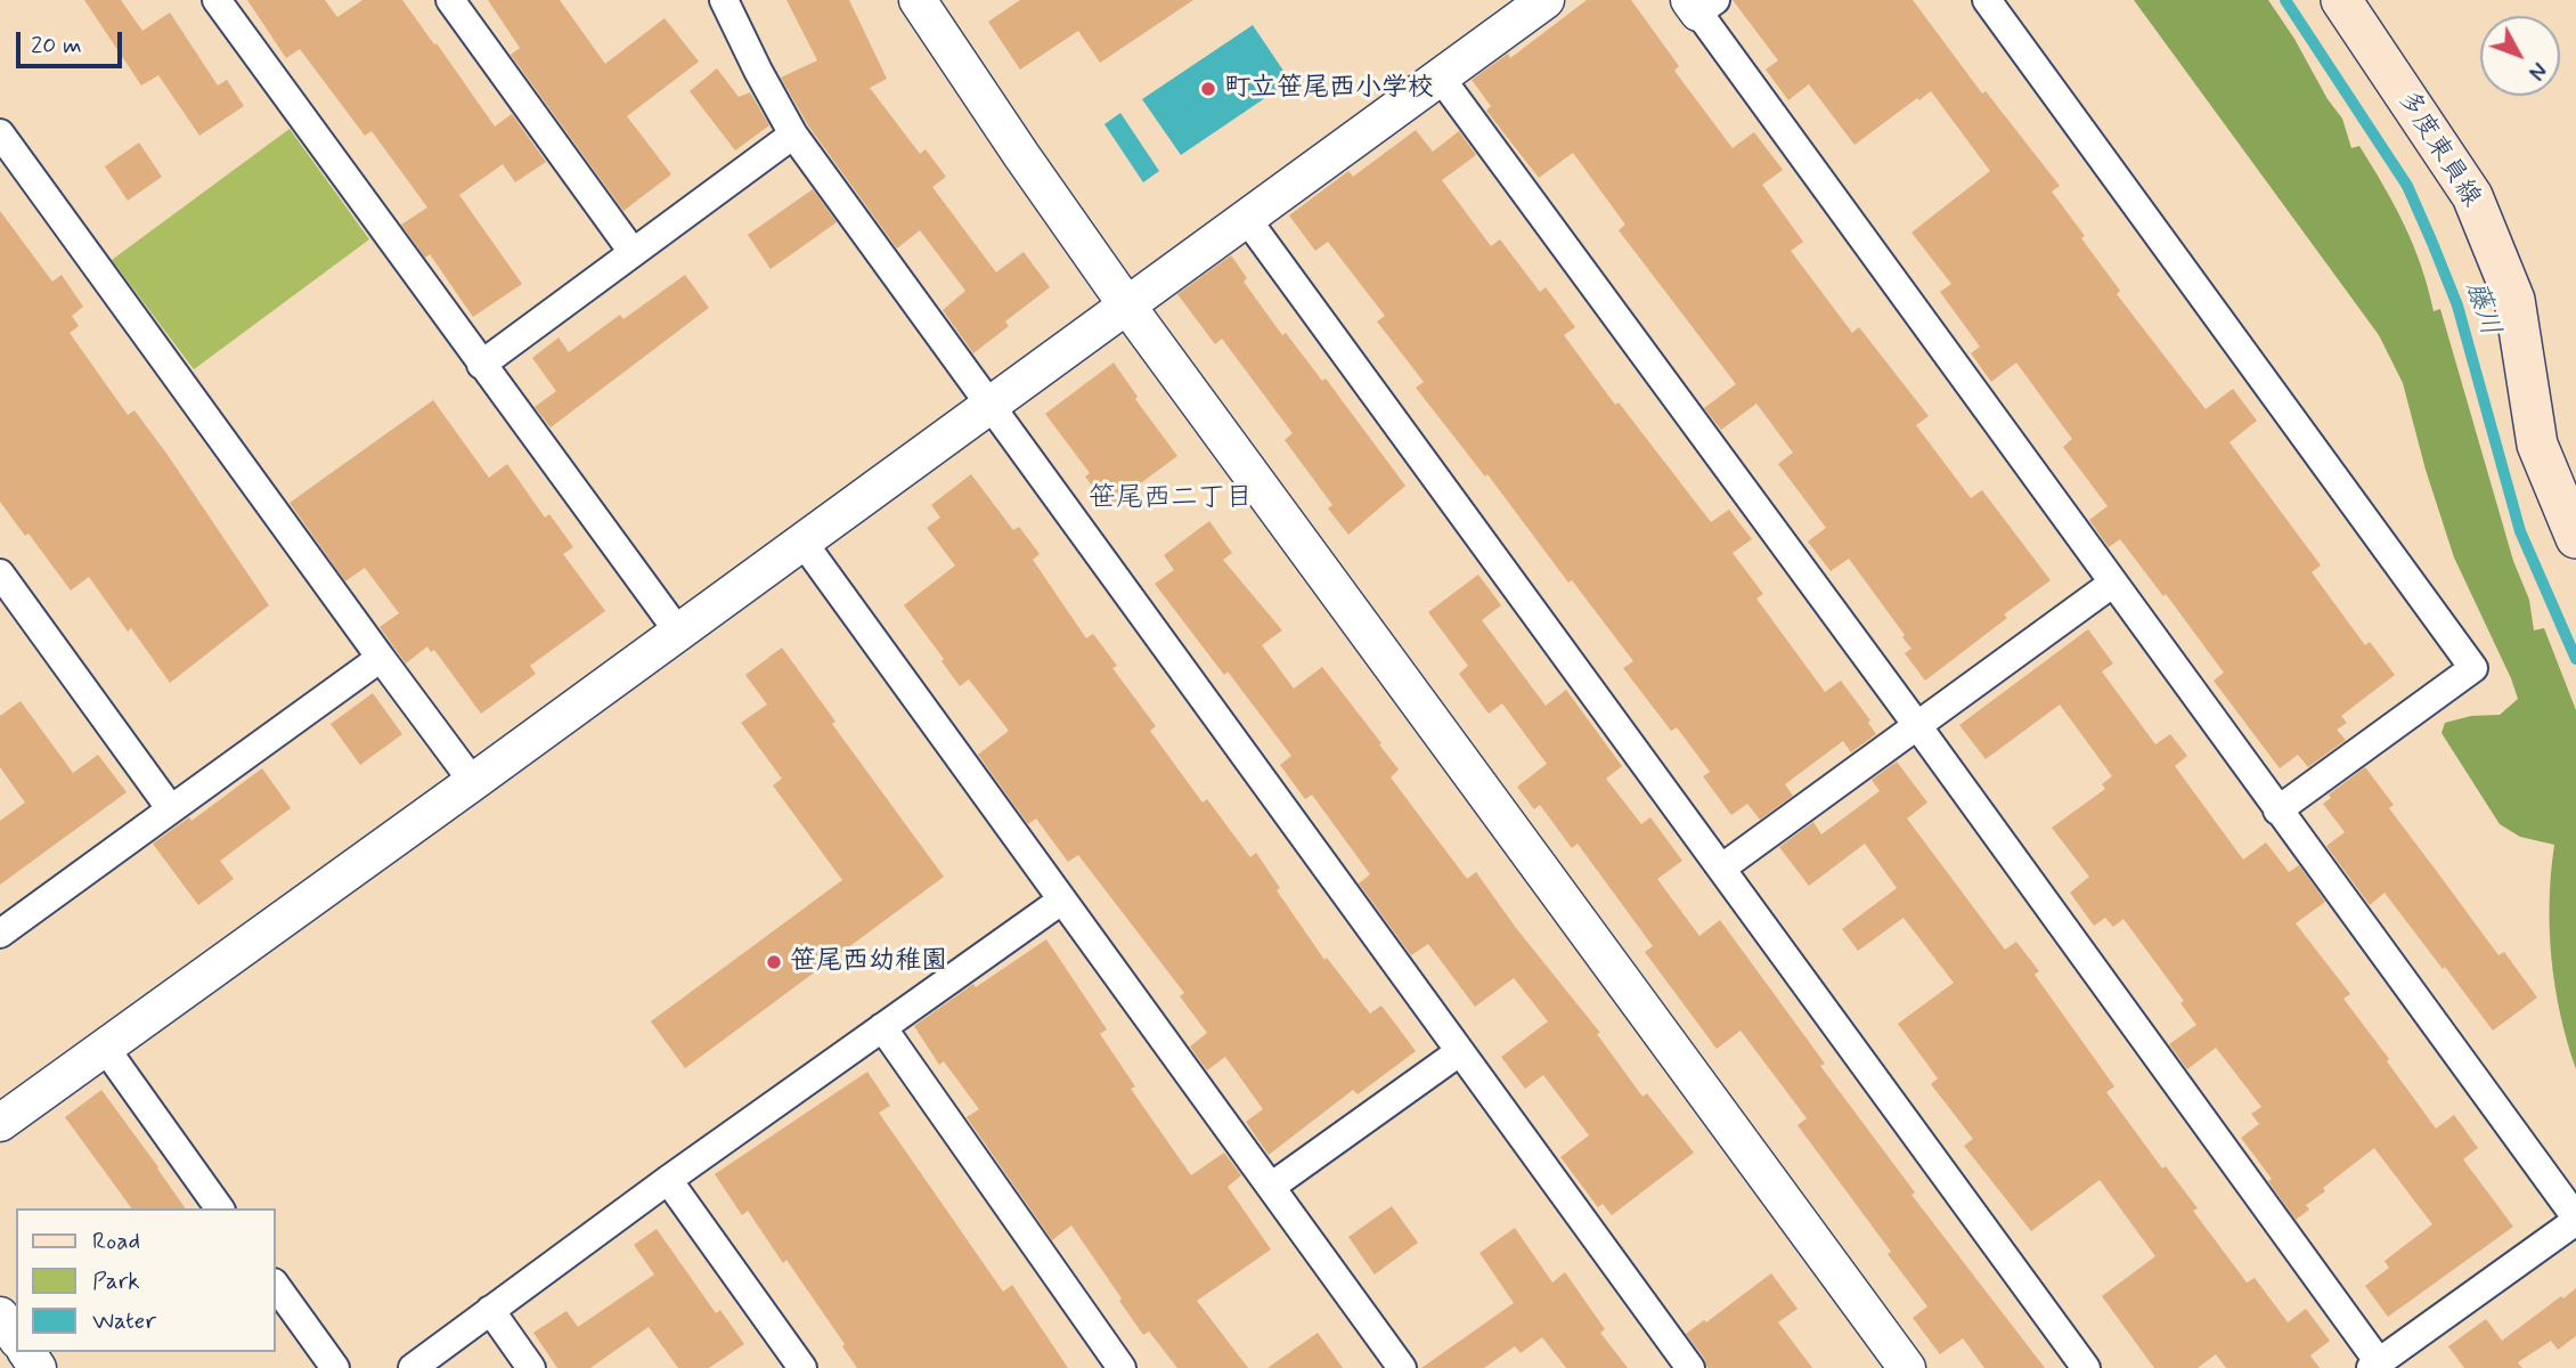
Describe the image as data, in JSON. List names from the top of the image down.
{
  "streets": {
    "main road": ["多度東員線"]
  },
  "districts": ["笹尾西二丁目"],
  "water": ["藤川"],
  "places": ["町立笹尾西小学校", "笹尾西幼稚園"],
  "legend": ["Road", "Park", "Water"],
  "scale_bar": "20 m",
  "north": "bottom right"
}
